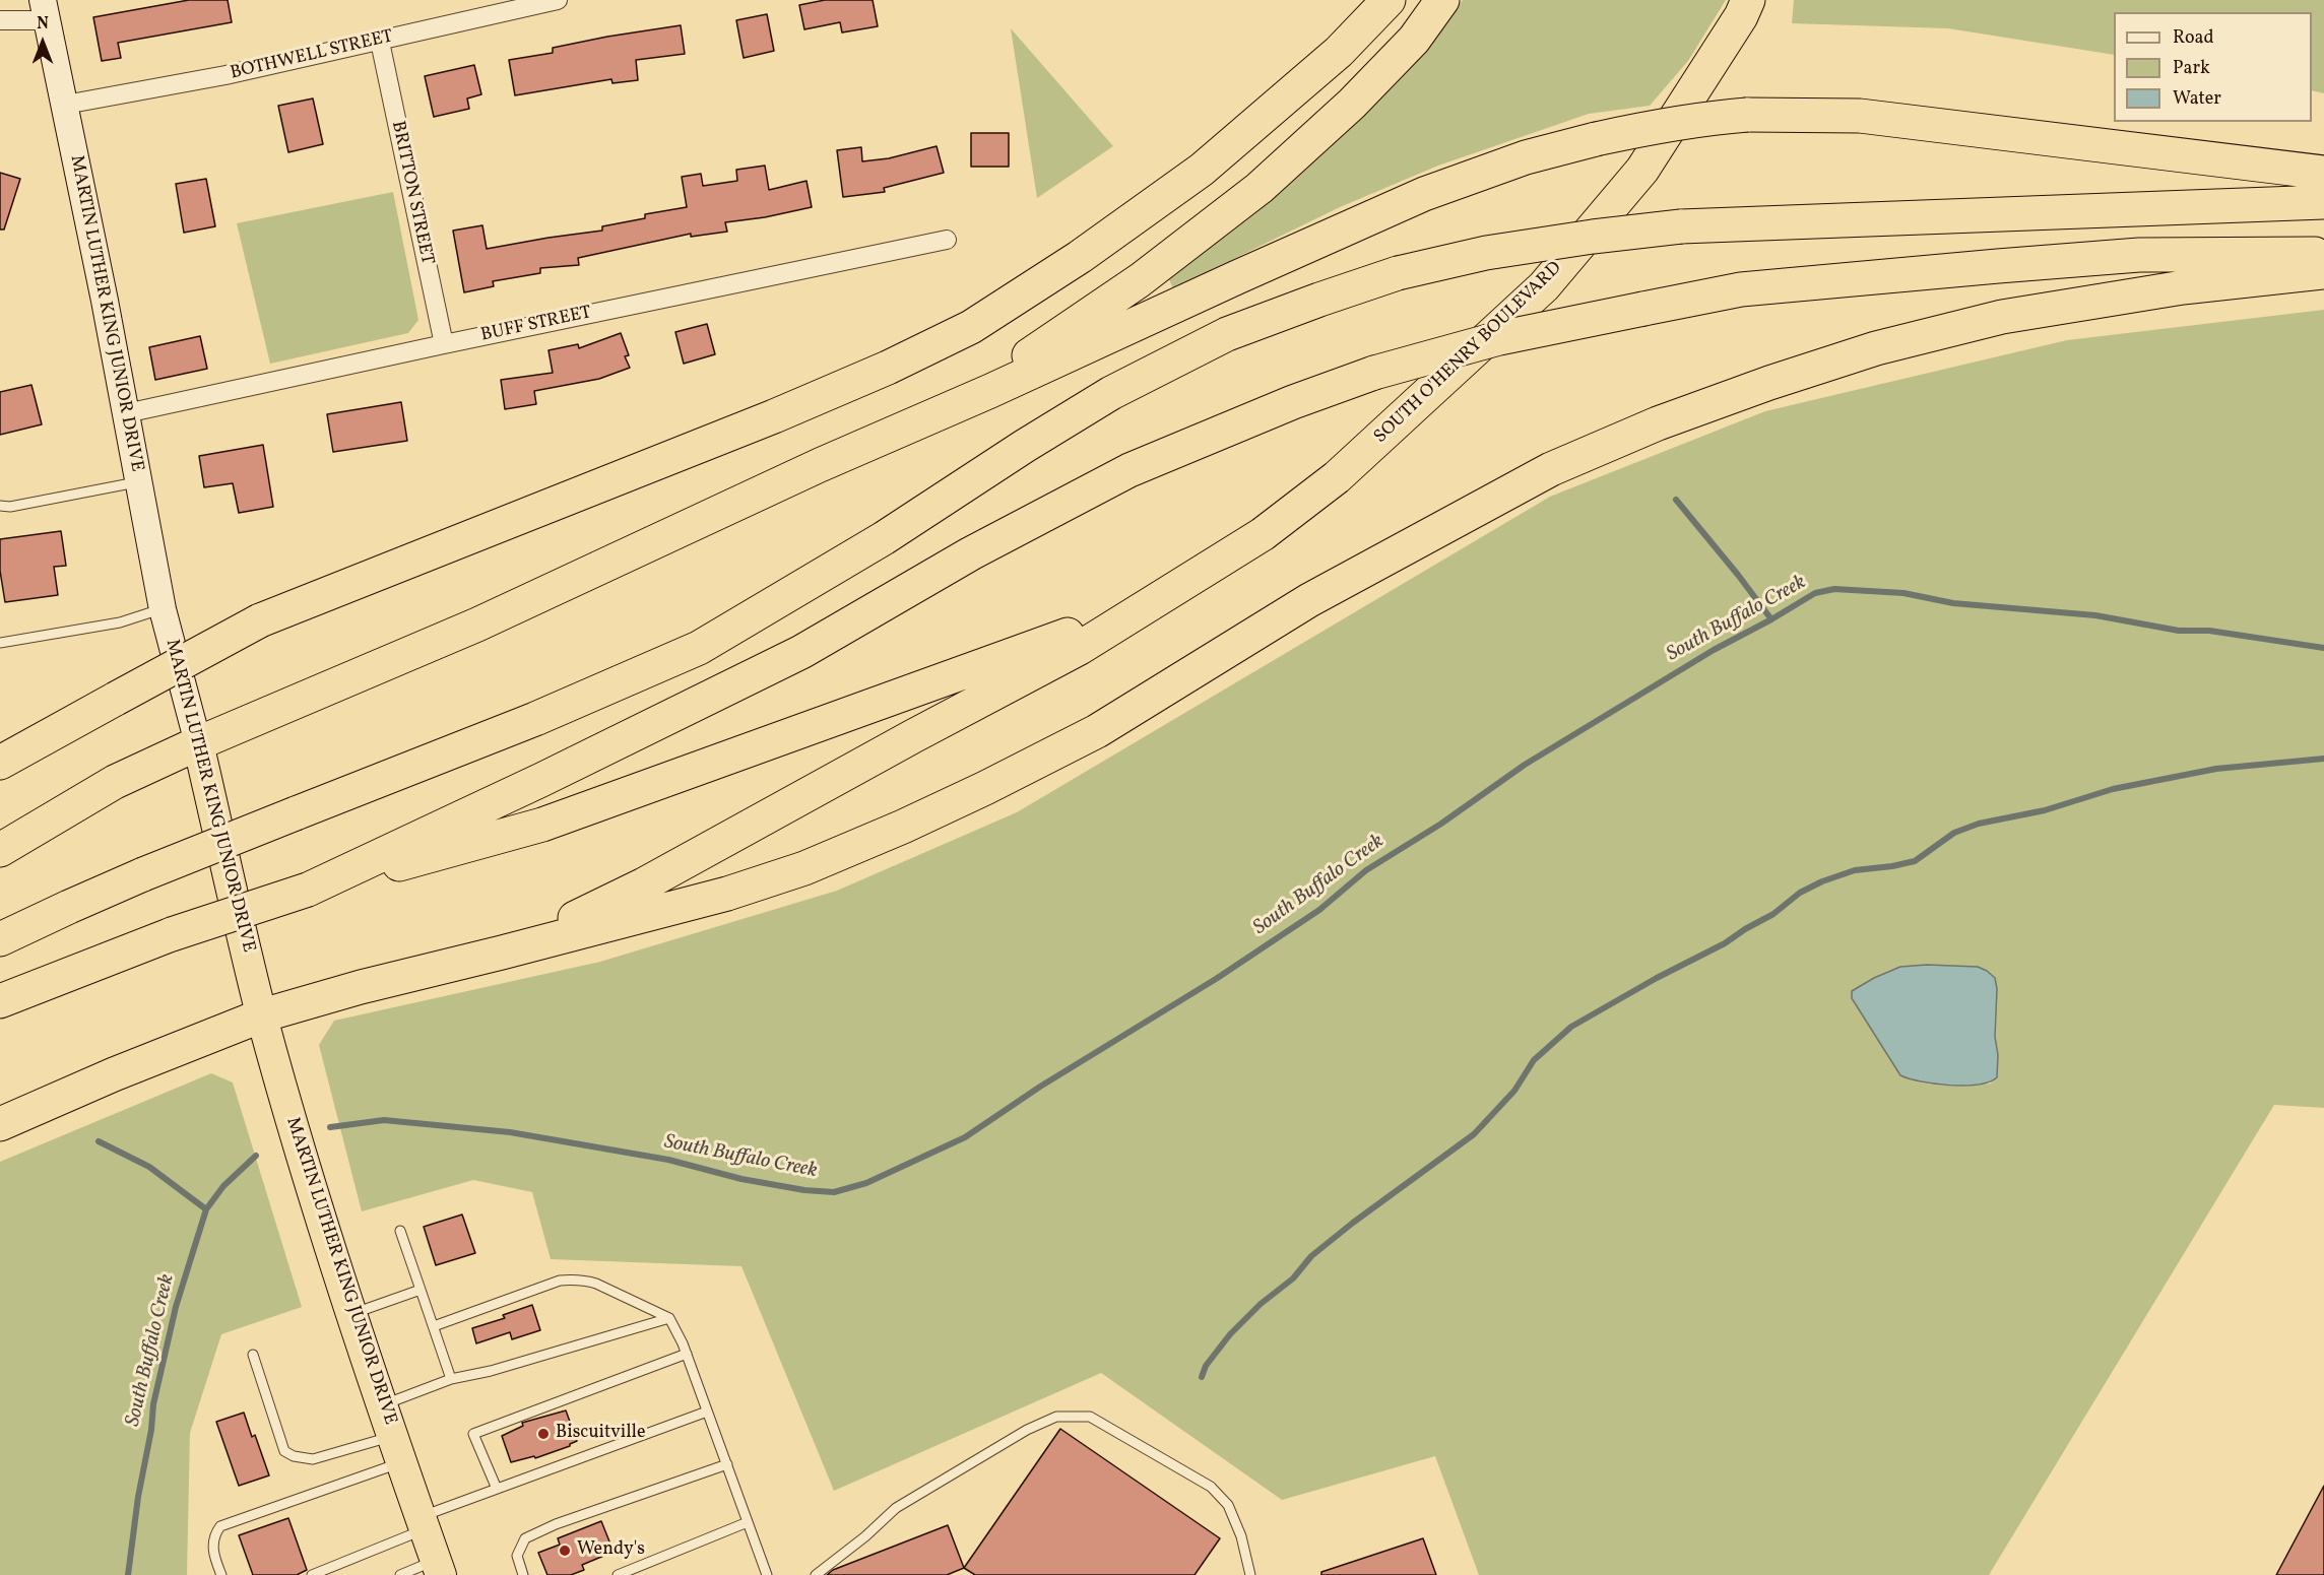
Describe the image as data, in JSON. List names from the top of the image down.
{
  "streets": {
    "highway": ["MARTIN LUTHER KING JUNIOR DRIVE", "SOUTH O'HENRY BOULEVARD"],
    "street": ["BOTHWELL STREET", "BRITTON STREET", "BUFF STREET"]
  },
  "crossings": [
    ["BOTHWELL STREET", "BRITTON STREET"],
    ["BOTHWELL STREET", "MARTIN LUTHER KING JUNIOR DRIVE"],
    ["BRITTON STREET", "BUFF STREET"],
    ["MARTIN LUTHER KING JUNIOR DRIVE", "BUFF STREET"]
  ],
  "water": ["South Buffalo Creek"],
  "places": ["Biscuitville", "Wendy's"],
  "legend": ["Road", "Park", "Water"],
  "north": "top"
}
